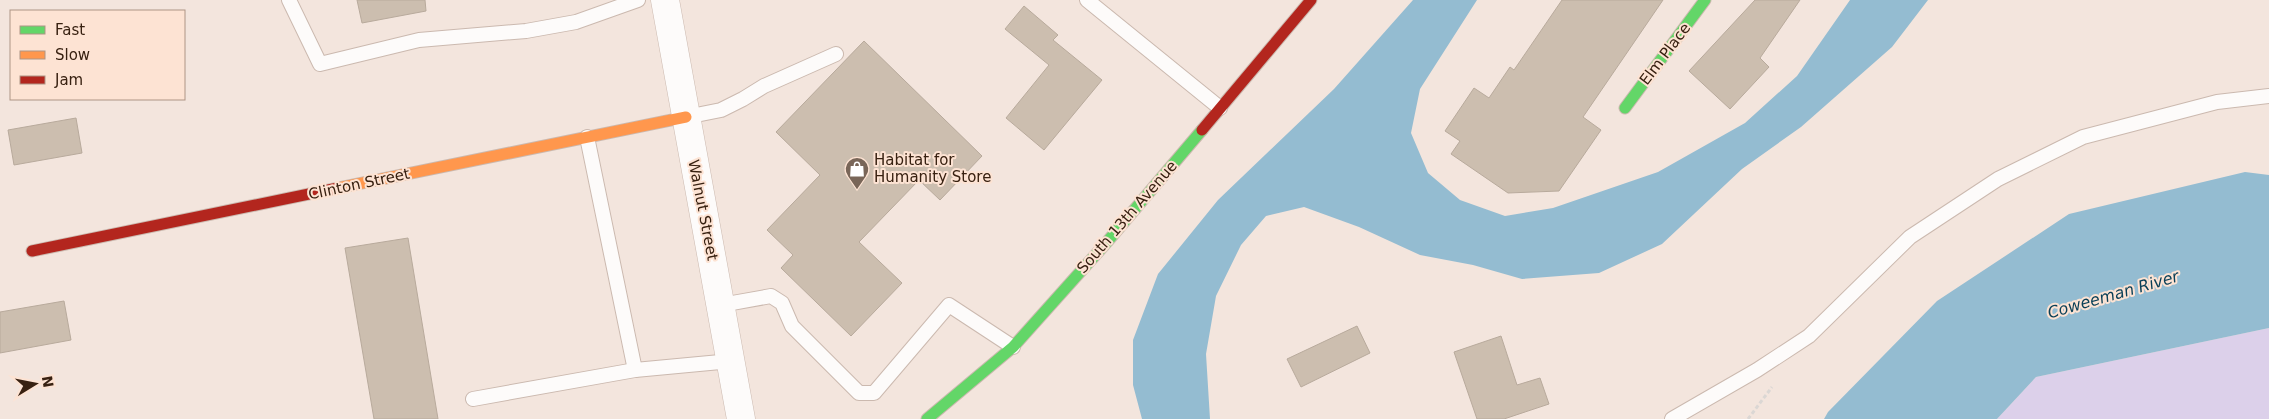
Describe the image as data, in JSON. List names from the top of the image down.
{
  "streets": {
    "street": [
      "Elm Place",
      "Clinton Street",
      "Walnut Street",
      "South 13th Avenue"
    ]
  },
  "crossings": [
    ["Clinton Street", "Walnut Street"]
  ],
  "water": ["Coweeman River"],
  "places": {
    "shop": ["Habitat for Humanity Store"]
  },
  "legend": ["Fast", "Slow", "Jam"],
  "north": "right"
}
